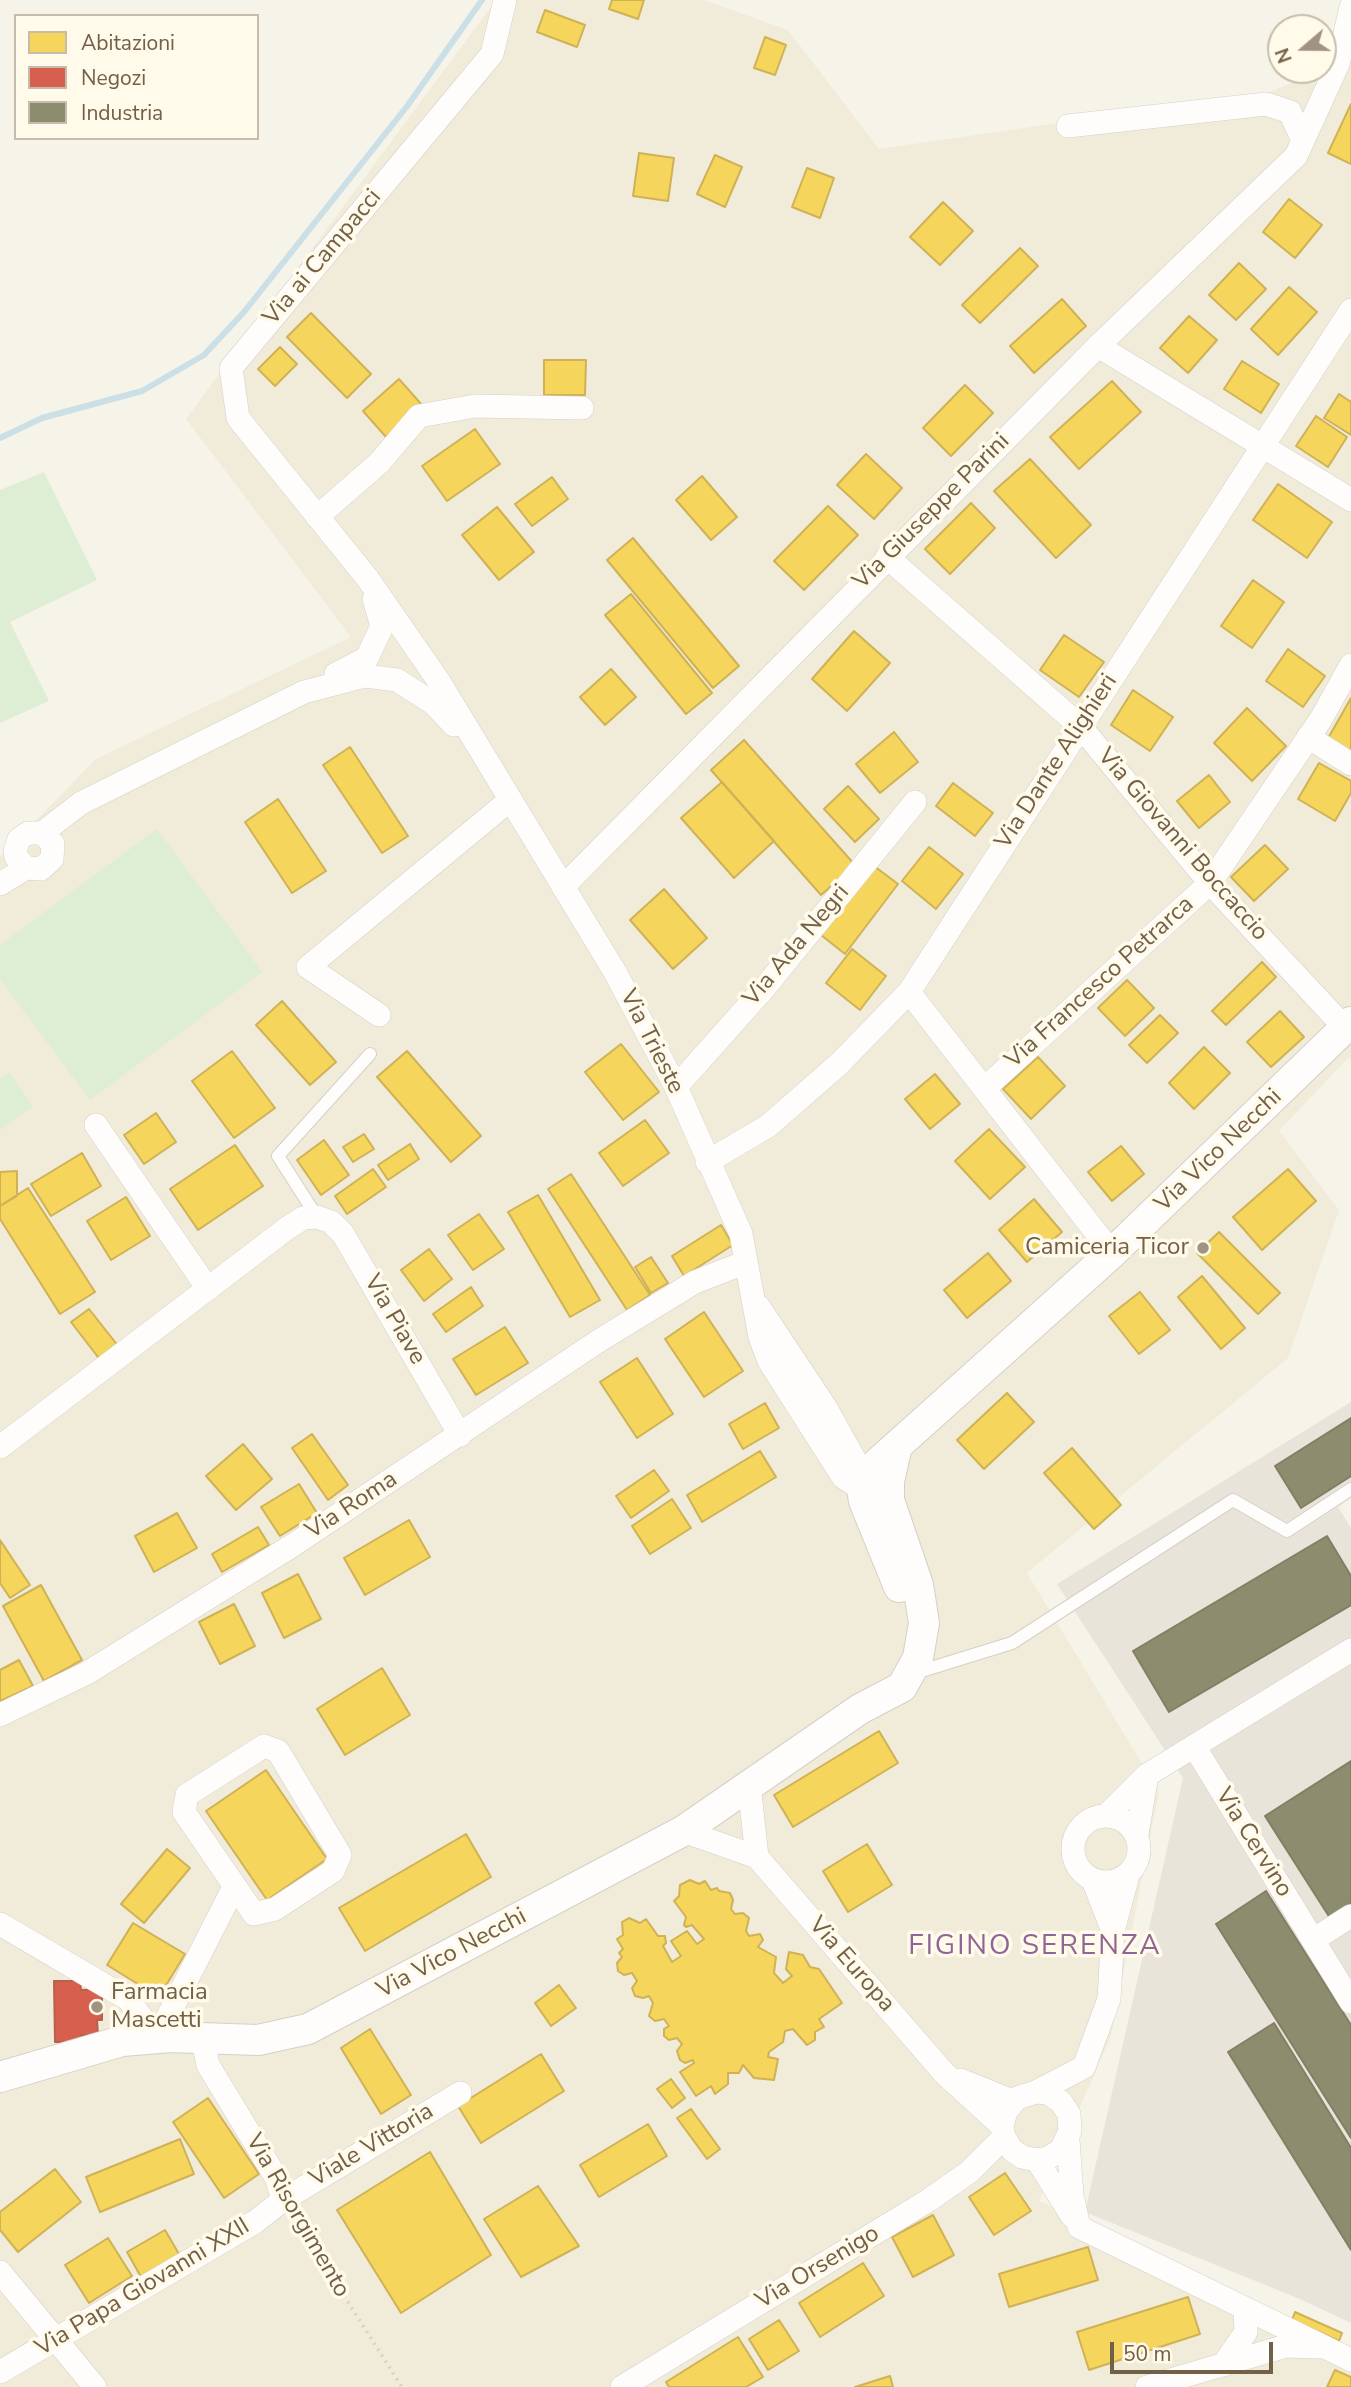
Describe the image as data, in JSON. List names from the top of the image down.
{
  "streets": {
    "street": [
      "Via ai Campacci",
      "Via Giuseppe Parini",
      "Via Dante Alighieri",
      "Via Giovanni Boccaccio",
      "Via Ada Negri",
      "Via Francesco Petrarca",
      "Via Trieste",
      "Via Vico Necchi",
      "Via Piave",
      "Via Roma",
      "Via Cervino",
      "Via Europa",
      "Viale Vittoria",
      "Via Risorgimento",
      "Via Orsenigo",
      "Via Papa Giovanni XXII"
    ]
  },
  "crossings": [
    ["Via ai Campacci", "Via Trieste"],
    ["Via Giuseppe Parini", "Via Giovanni Boccaccio"],
    ["Via Giuseppe Parini", "Via Trieste"],
    ["Via Dante Alighieri", "Via Giovanni Boccaccio"],
    ["Via Dante Alighieri", "Via Trieste"],
    ["Via Giovanni Boccaccio", "Via Francesco Petrarca"],
    ["Via Giovanni Boccaccio", "Via Vico Necchi"],
    ["Via Ada Negri", "Via Trieste"],
    ["Via Trieste", "Via Vico Necchi"],
    ["Via Trieste", "Via Roma"],
    ["Via Vico Necchi", "Via Europa"],
    ["Via Vico Necchi", "Via Risorgimento"],
    ["Via Piave", "Via Roma"],
    ["Via Europa", "Via Orsenigo"],
    ["Viale Vittoria", "Via Risorgimento"],
    ["Viale Vittoria", "Via Papa Giovanni XXII"],
    ["Via Risorgimento", "Via Papa Giovanni XXII"]
  ],
  "districts": ["FIGINO SERENZA"],
  "places": ["Camiceria Ticor", "Farmacia Mascetti"],
  "legend": ["Abitazioni", "Negozi", "Industria"],
  "scale_bar": "50 m",
  "north": "left"
}
